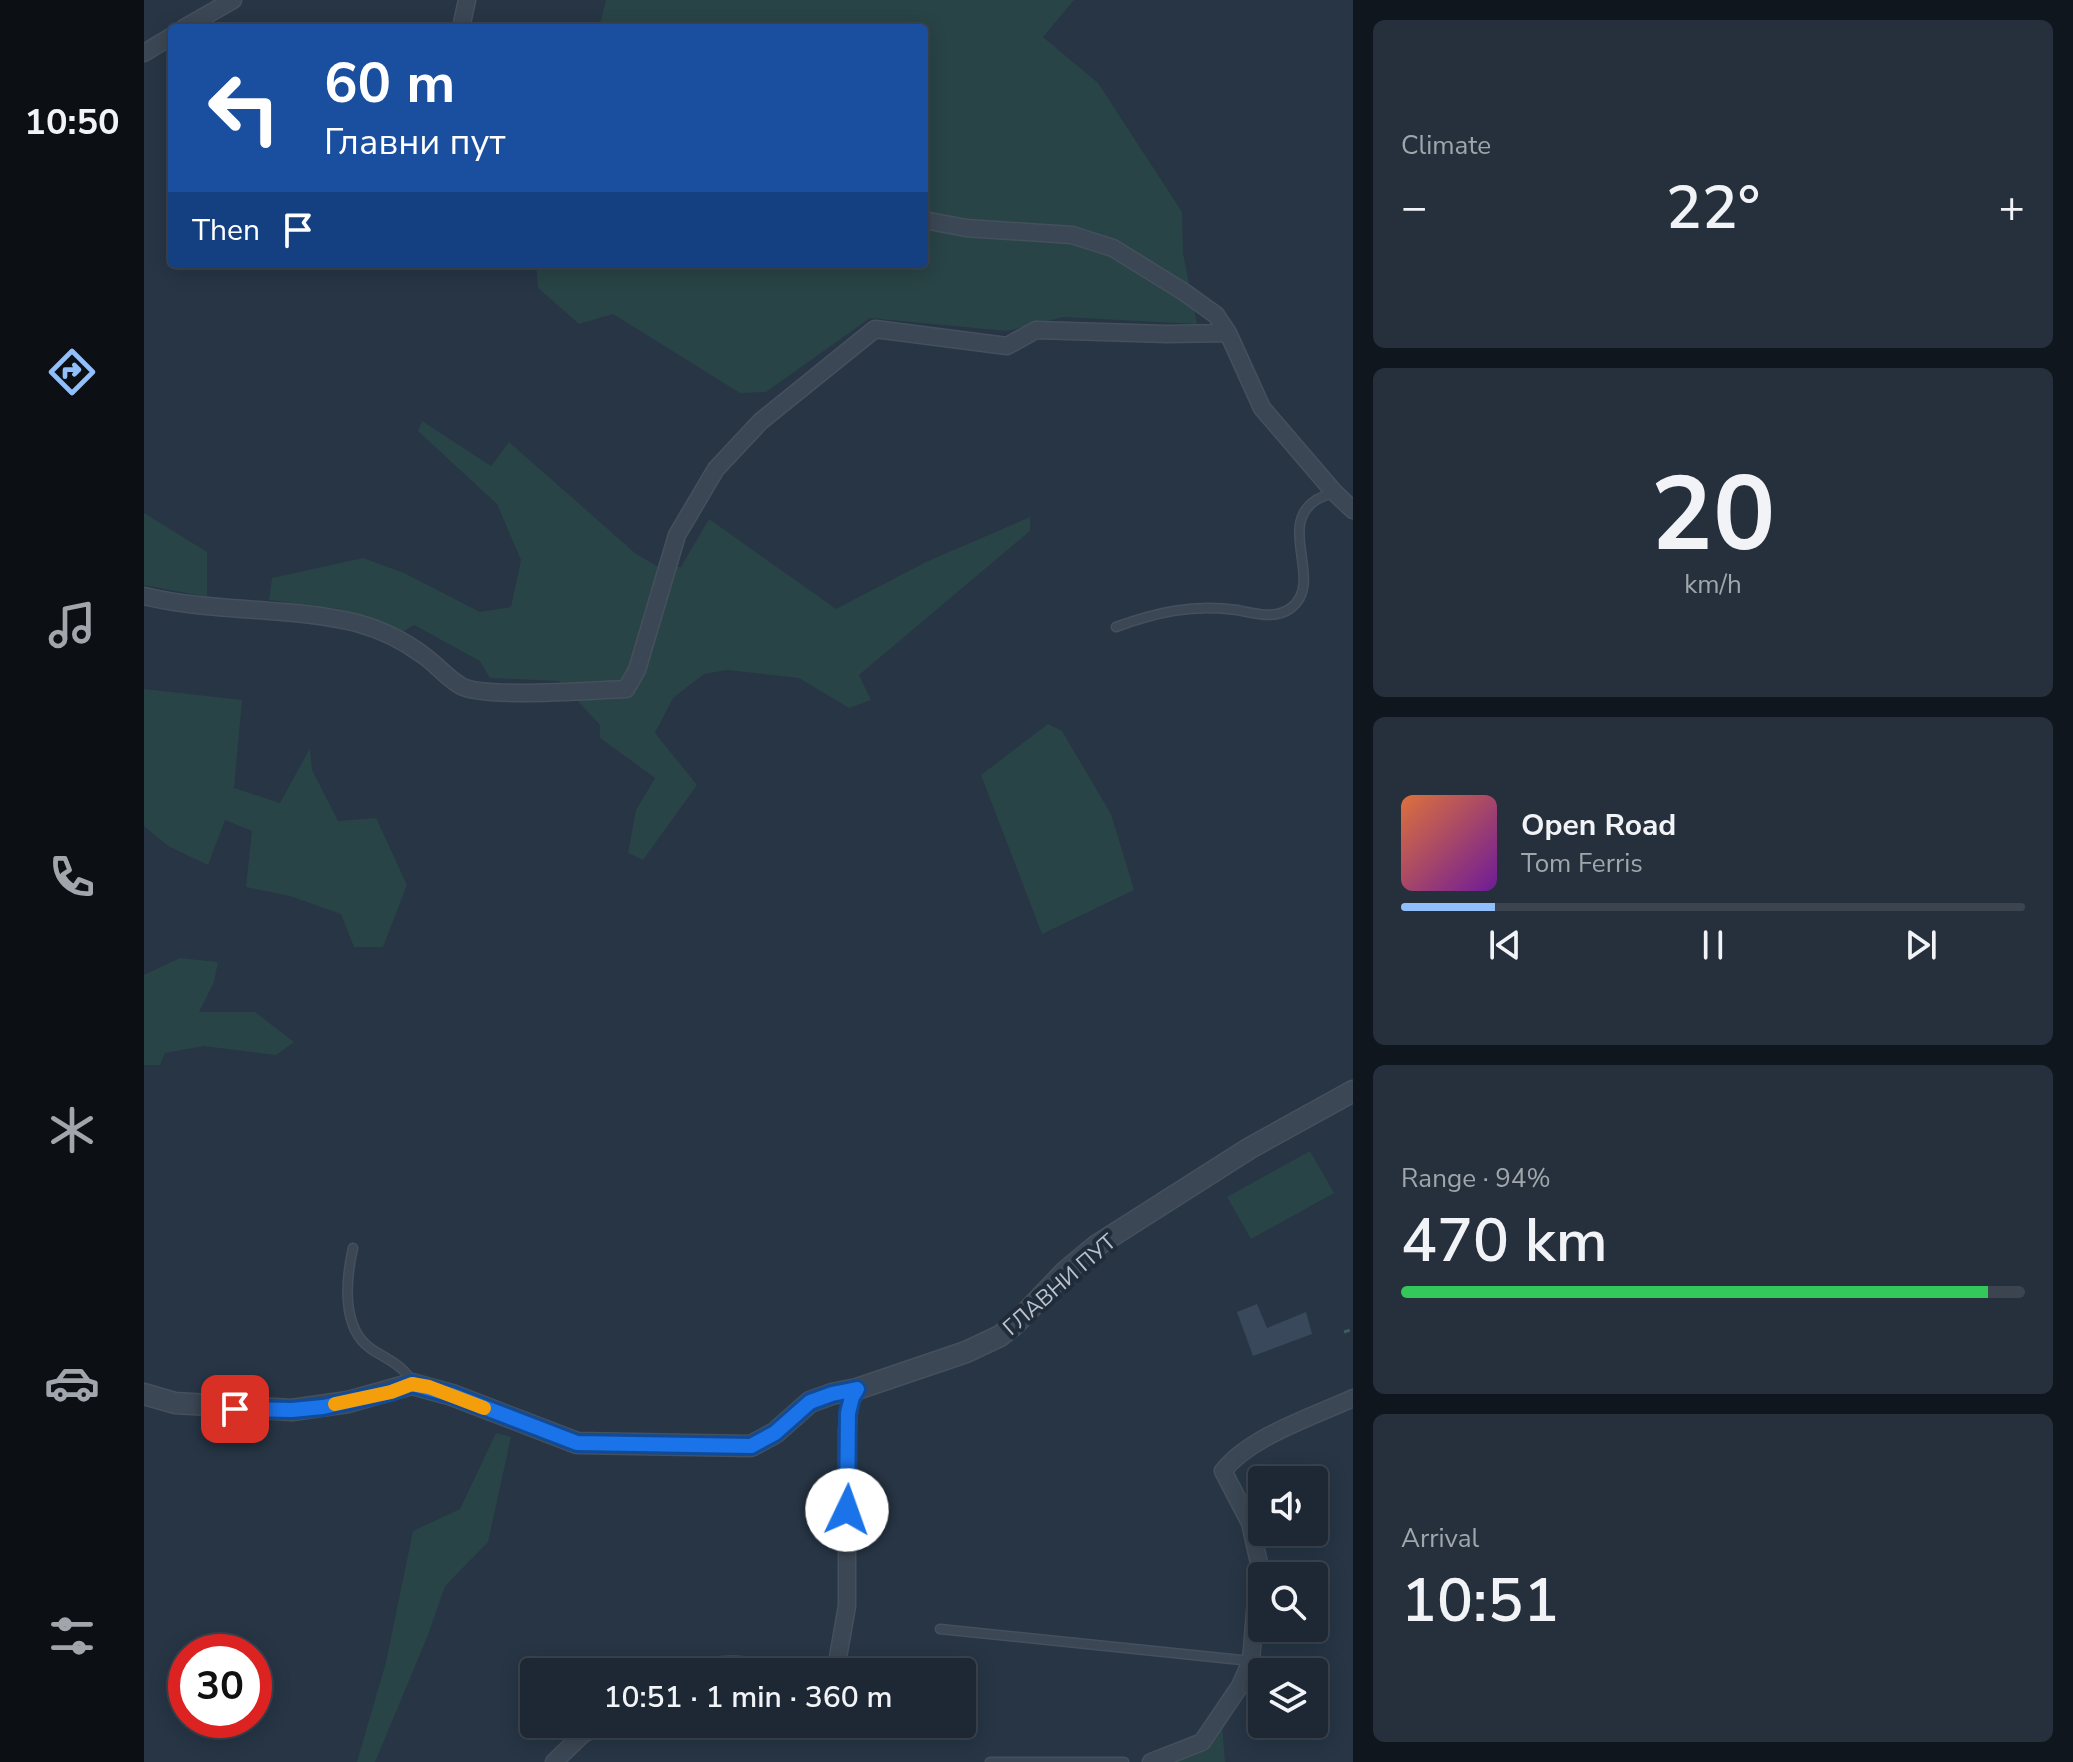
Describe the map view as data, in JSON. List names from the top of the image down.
{
  "streets": {
    "street": ["ГЛАВНИ ПУТ"]
  },
  "page": {
    "tabs": "10:50",
    "tile": [
      "Climate",
      ["20", "km/h"],
      ["Range · 94%", "470 km"],
      ["Arrival", "10:51"]
    ],
    "turn": ["60 m", "Главни пут"],
    "heat": ["−", "22°", "+"],
    "then": "Then",
    "song": ["Open Road", "Tom Ferris"],
    "limit": "30",
    "trip": "10:51 · 1 min · 360 m"
  }
}
